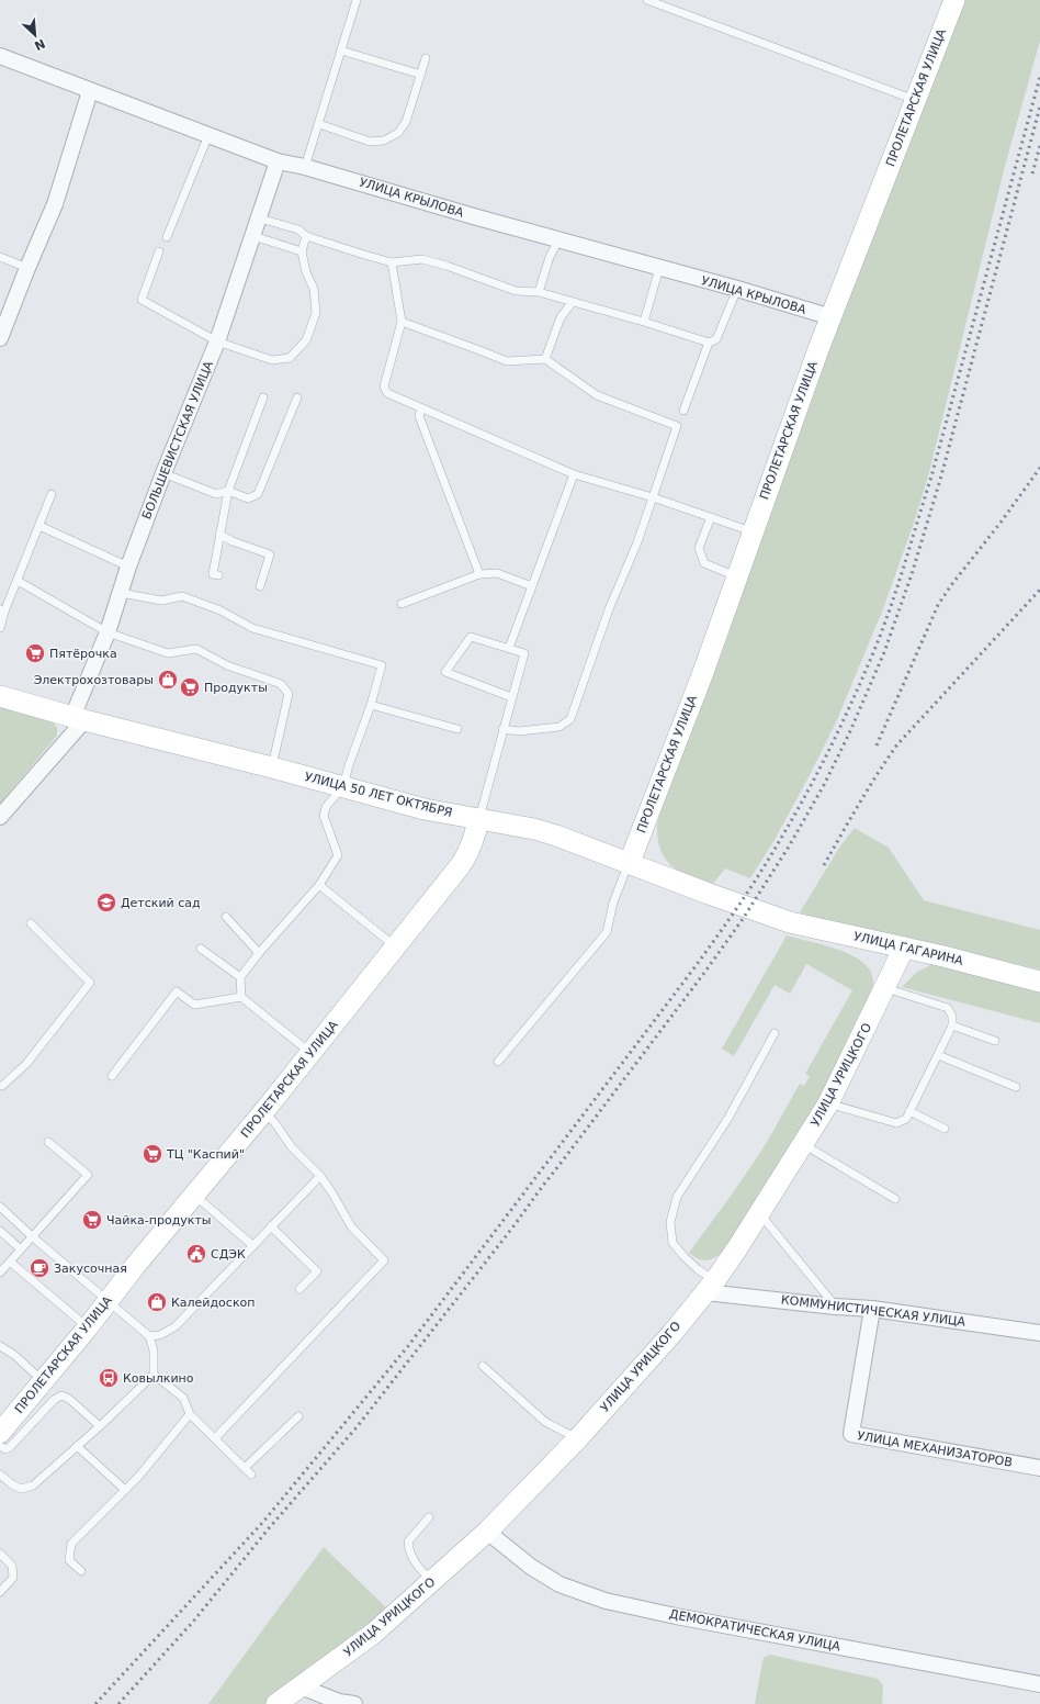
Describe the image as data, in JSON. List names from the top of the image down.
{
  "streets": {
    "street": [
      "ПРОЛЕТАРСКАЯ УЛИЦА",
      "УЛИЦА КРЫЛОВА",
      "БОЛЬШЕВИСТСКАЯ УЛИЦА",
      "УЛИЦА 50 ЛЕТ ОКТЯБРЯ",
      "УЛИЦА ГАГАРИНА",
      "УЛИЦА УРИЦКОГО",
      "КОММУНИСТИЧЕСКАЯ УЛИЦА",
      "УЛИЦА МЕХАНИЗАТОРОВ",
      "ДЕМОКРАТИЧЕСКАЯ УЛИЦА"
    ]
  },
  "crossings": [
    ["ПРОЛЕТАРСКАЯ УЛИЦА", "УЛИЦА КРЫЛОВА"],
    ["ПРОЛЕТАРСКАЯ УЛИЦА", "УЛИЦА 50 ЛЕТ ОКТЯБРЯ"],
    ["УЛИЦА КРЫЛОВА", "БОЛЬШЕВИСТСКАЯ УЛИЦА"],
    ["БОЛЬШЕВИСТСКАЯ УЛИЦА", "УЛИЦА 50 ЛЕТ ОКТЯБРЯ"],
    ["УЛИЦА 50 ЛЕТ ОКТЯБРЯ", "УЛИЦА ГАГАРИНА"],
    ["УЛИЦА ГАГАРИНА", "УЛИЦА УРИЦКОГО"],
    ["УЛИЦА УРИЦКОГО", "КОММУНИСТИЧЕСКАЯ УЛИЦА"],
    ["УЛИЦА УРИЦКОГО", "ДЕМОКРАТИЧЕСКАЯ УЛИЦА"],
    ["КОММУНИСТИЧЕСКАЯ УЛИЦА", "УЛИЦА МЕХАНИЗАТОРОВ"]
  ],
  "places": {
    "supermarket": [
      "Пятёрочка",
      "Продукты",
      "ТЦ \"Каспий\"",
      "Чайка-продукты"
    ],
    "shop": ["Электрохозтовары", "Калейдоскоп"],
    "school or university": ["Детский сад"],
    "public building": ["СДЭК"],
    "cafe": ["Закусочная"],
    "bus stop": ["Ковылкино"]
  },
  "north": "bottom right"
}
